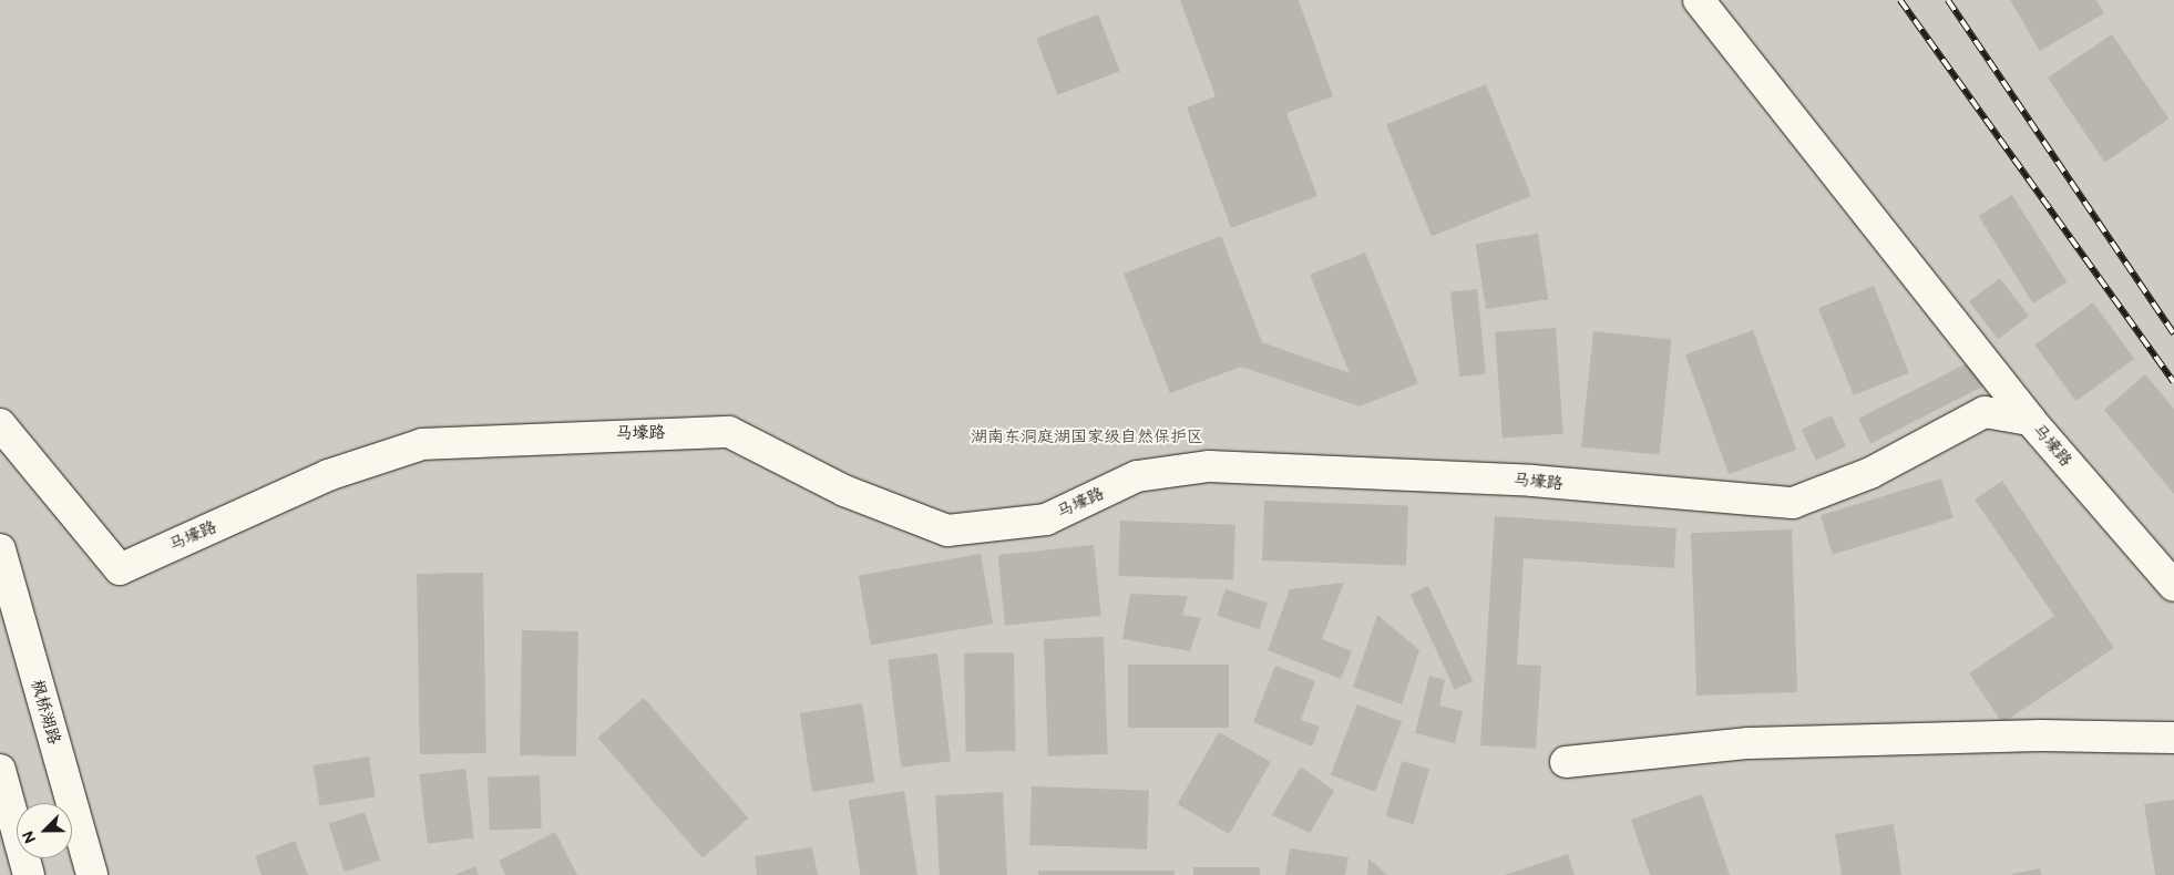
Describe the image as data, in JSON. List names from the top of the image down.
{
  "streets": {
    "street": ["马壕路", "枫桥湖路"]
  },
  "parks": ["湖南东洞庭湖国家级自然保护区"],
  "north": "bottom left"
}
